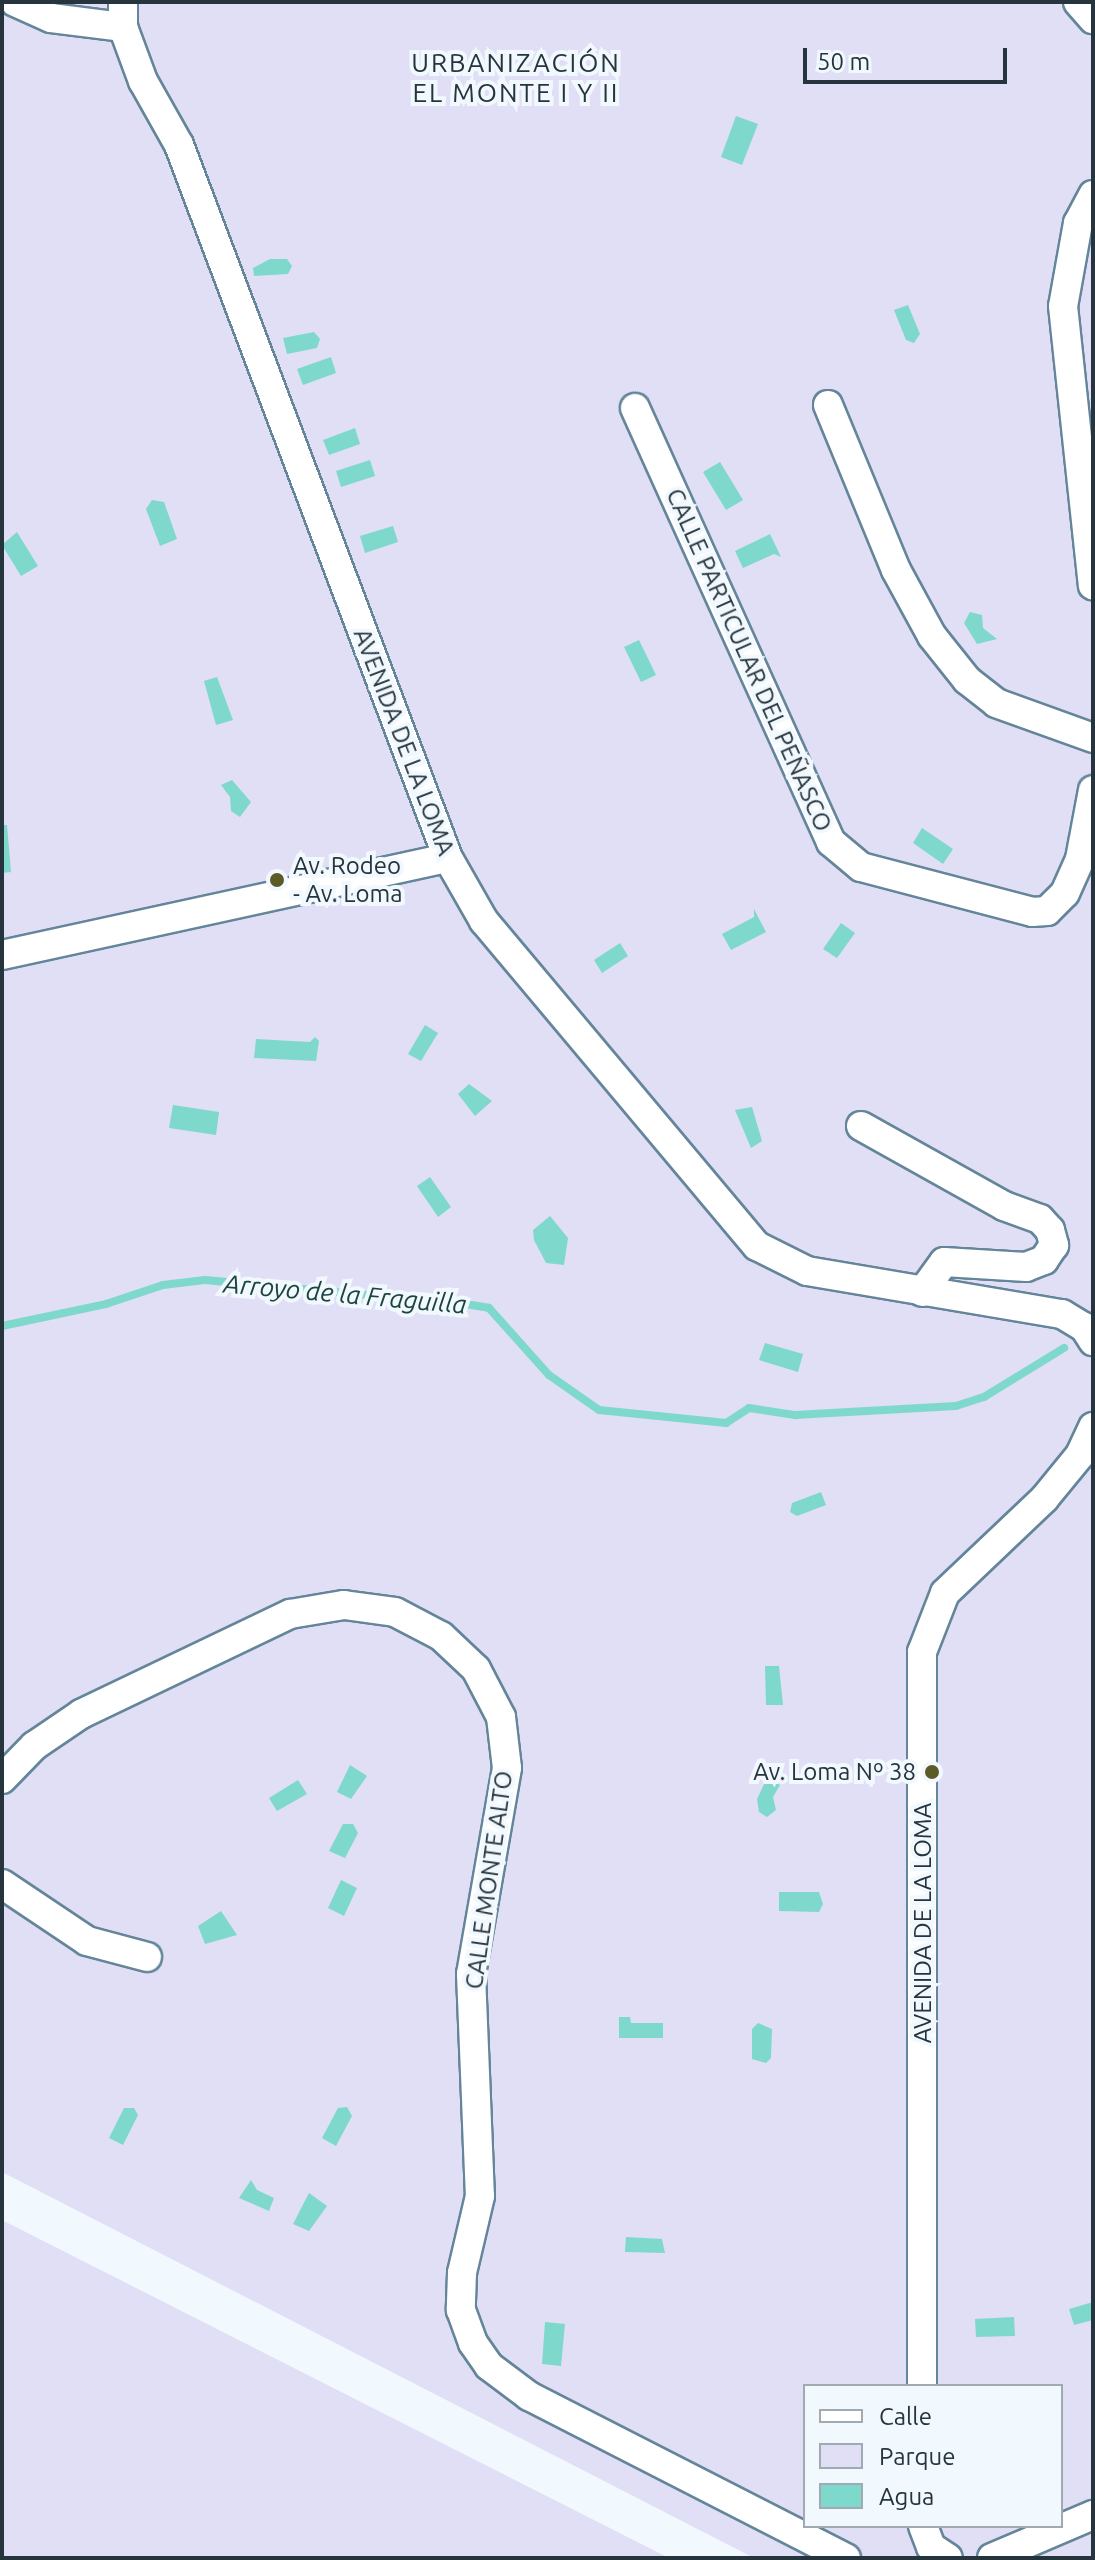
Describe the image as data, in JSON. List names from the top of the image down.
{
  "streets": {
    "street": ["CALLE PARTICULAR DEL PEÑASCO", "AVENIDA DE LA LOMA", "CALLE MONTE ALTO"]
  },
  "districts": ["URBANIZACIÓN EL MONTE I Y II"],
  "water": ["Arroyo de la Fraguilla"],
  "places": ["Av. Rodeo - Av. Loma", "Av. Loma Nº 38"],
  "legend": ["Calle", "Parque", "Agua"],
  "scale_bar": "50 m"
}
